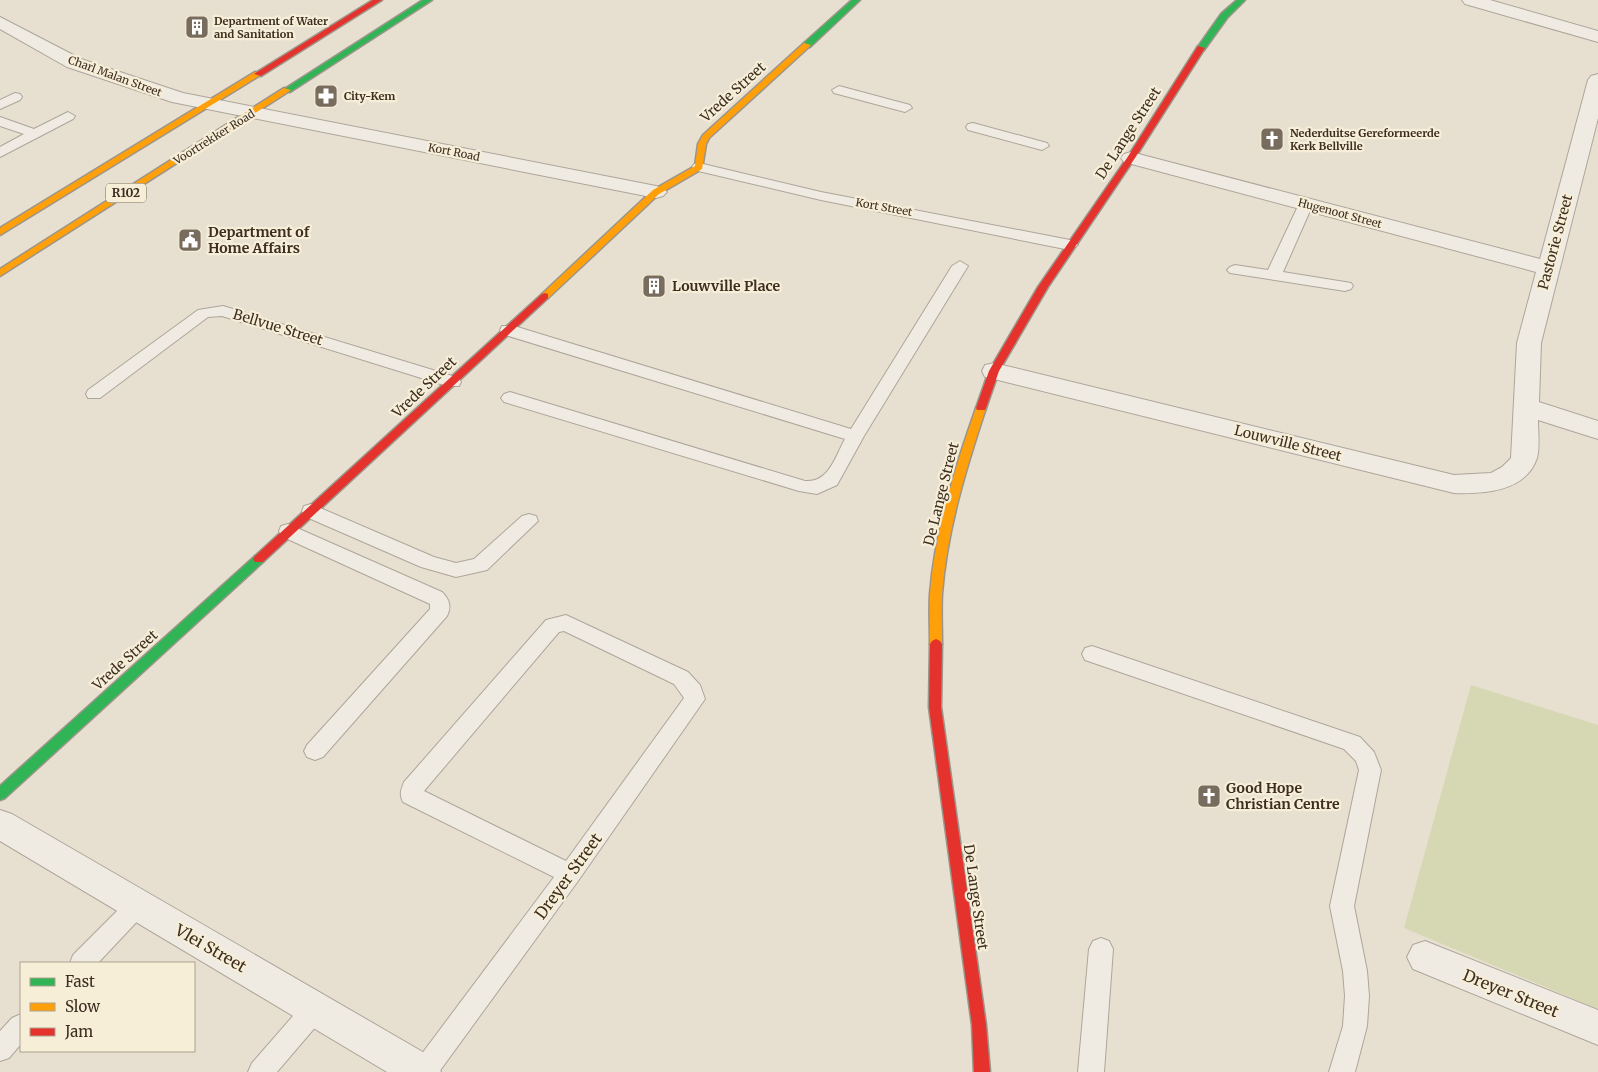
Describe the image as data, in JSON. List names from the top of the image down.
{
  "streets": {
    "street": [
      "Charl Malan Street",
      "Vrede Street",
      "De Lange Street",
      "Voortrekker Road",
      "Kort Road",
      "R102",
      "Hugenoot Street",
      "Pastorie Street",
      "Louwville Street",
      "Dreyer Street",
      "Vlei Street"
    ],
    "lane": ["Kort Street", "Bellvue Street"]
  },
  "crossings": [
    ["Charl Malan Street", "Voortrekker Road"],
    ["Charl Malan Street", "Kort Road"],
    ["Charl Malan Street", "R102"],
    ["Vrede Street", "Kort Road"],
    ["Vrede Street", "Kort Street"],
    ["Vrede Street", "Bellvue Street"],
    ["De Lange Street", "Kort Street"],
    ["De Lange Street", "Hugenoot Street"],
    ["De Lange Street", "Louwville Street"],
    ["Voortrekker Road", "Kort Road"],
    ["Hugenoot Street", "Pastorie Street"],
    ["Pastorie Street", "Louwville Street"],
    ["Dreyer Street", "Vlei Street"]
  ],
  "places": {
    "building": ["Department of Water and Sanitation", "Louwville Place"],
    "pharmacy": ["City-Kem"],
    "church": ["Nederduitse Gereformeerde Kerk Bellville", "Good Hope Christian Centre"],
    "public building": ["Department of Home Affairs"]
  },
  "legend": ["Fast", "Slow", "Jam"]
}
